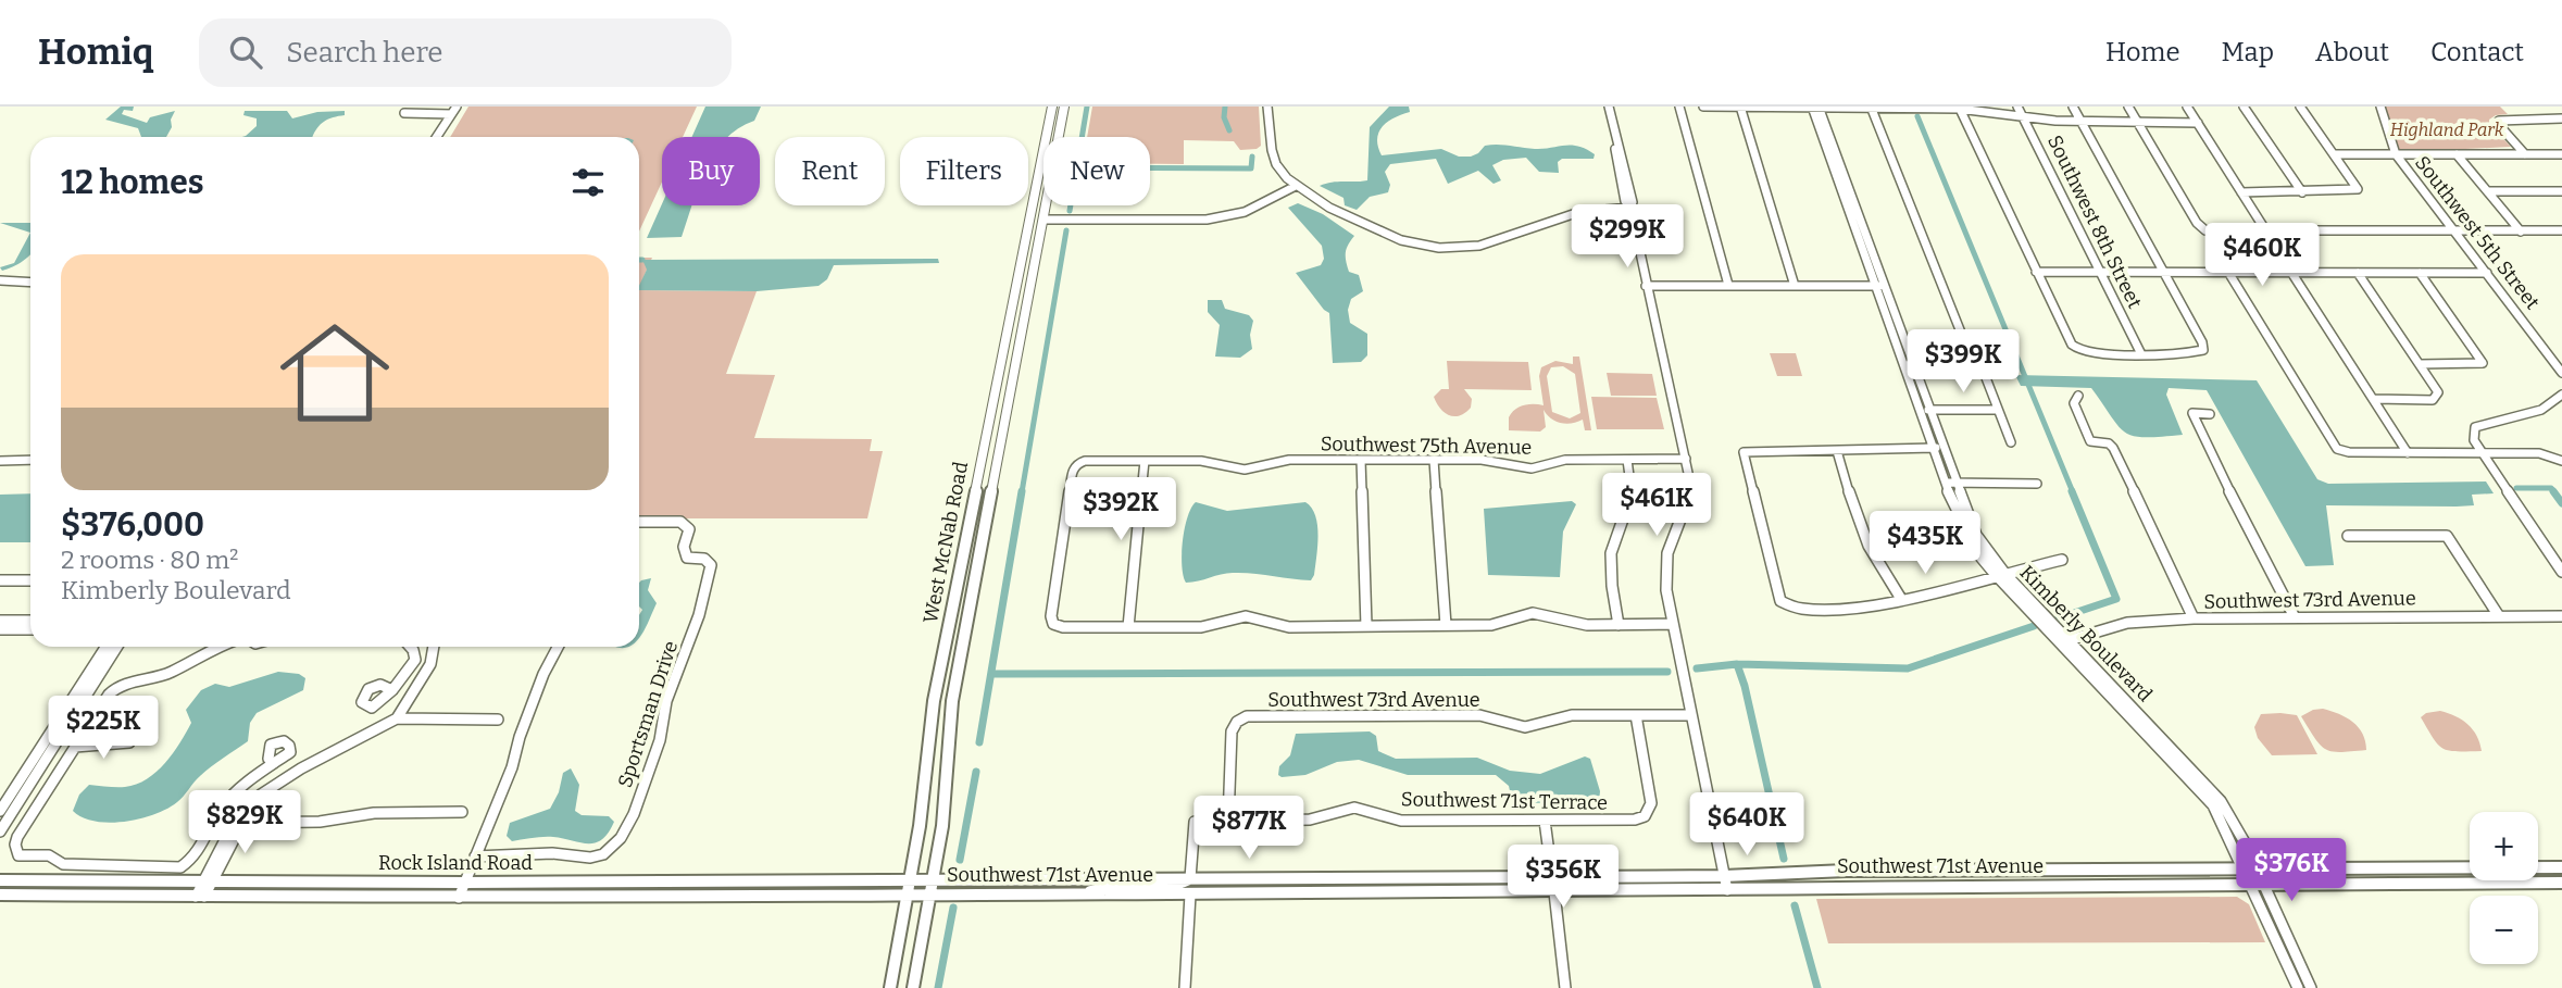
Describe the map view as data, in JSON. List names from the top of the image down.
{
  "streets": {
    "main road": ["West McNab Road", "Rock Island Road", "Southwest 71st Avenue"],
    "street": [
      "Southwest 8th Street",
      "Southwest 5th Street",
      "Southwest 75th Avenue",
      "Southwest 73rd Avenue",
      "Kimberly Boulevard",
      "Sportsman Drive",
      "Southwest 71st Terrace"
    ]
  },
  "crossings": [
    ["West McNab Road", "Rock Island Road"],
    ["West McNab Road", "Southwest 71st Avenue"],
    ["Southwest 73rd Avenue", "Kimberly Boulevard"],
    ["Southwest 73rd Avenue", "Southwest 71st Terrace"],
    ["Kimberly Boulevard", "Southwest 71st Avenue"],
    ["Southwest 71st Terrace", "Southwest 71st Avenue"],
    ["Rock Island Road", "Southwest 71st Avenue"]
  ],
  "parks": ["Highland Park"],
  "page": {
    "header": "Homiq",
    "search": "Search here",
    "nav": [
      "Home",
      "Map",
      "About",
      "Contact"
    ],
    "chip": [
      "Buy",
      "Rent",
      "Filters",
      "New"
    ],
    "heading": "12 homes",
    "price": [
      "$299K",
      "$460K",
      "$399K",
      "$461K",
      "$392K",
      "$435K",
      "$225K",
      "$829K",
      "$640K",
      "$877K",
      "$376K",
      "$356K"
    ],
    "list": [
      {
        "name": "$376,000",
        "note": "2 rooms · 80 m² · Kimberly Boulevard"
      }
    ],
    "map_buttons": ["+", "−"]
  }
}
